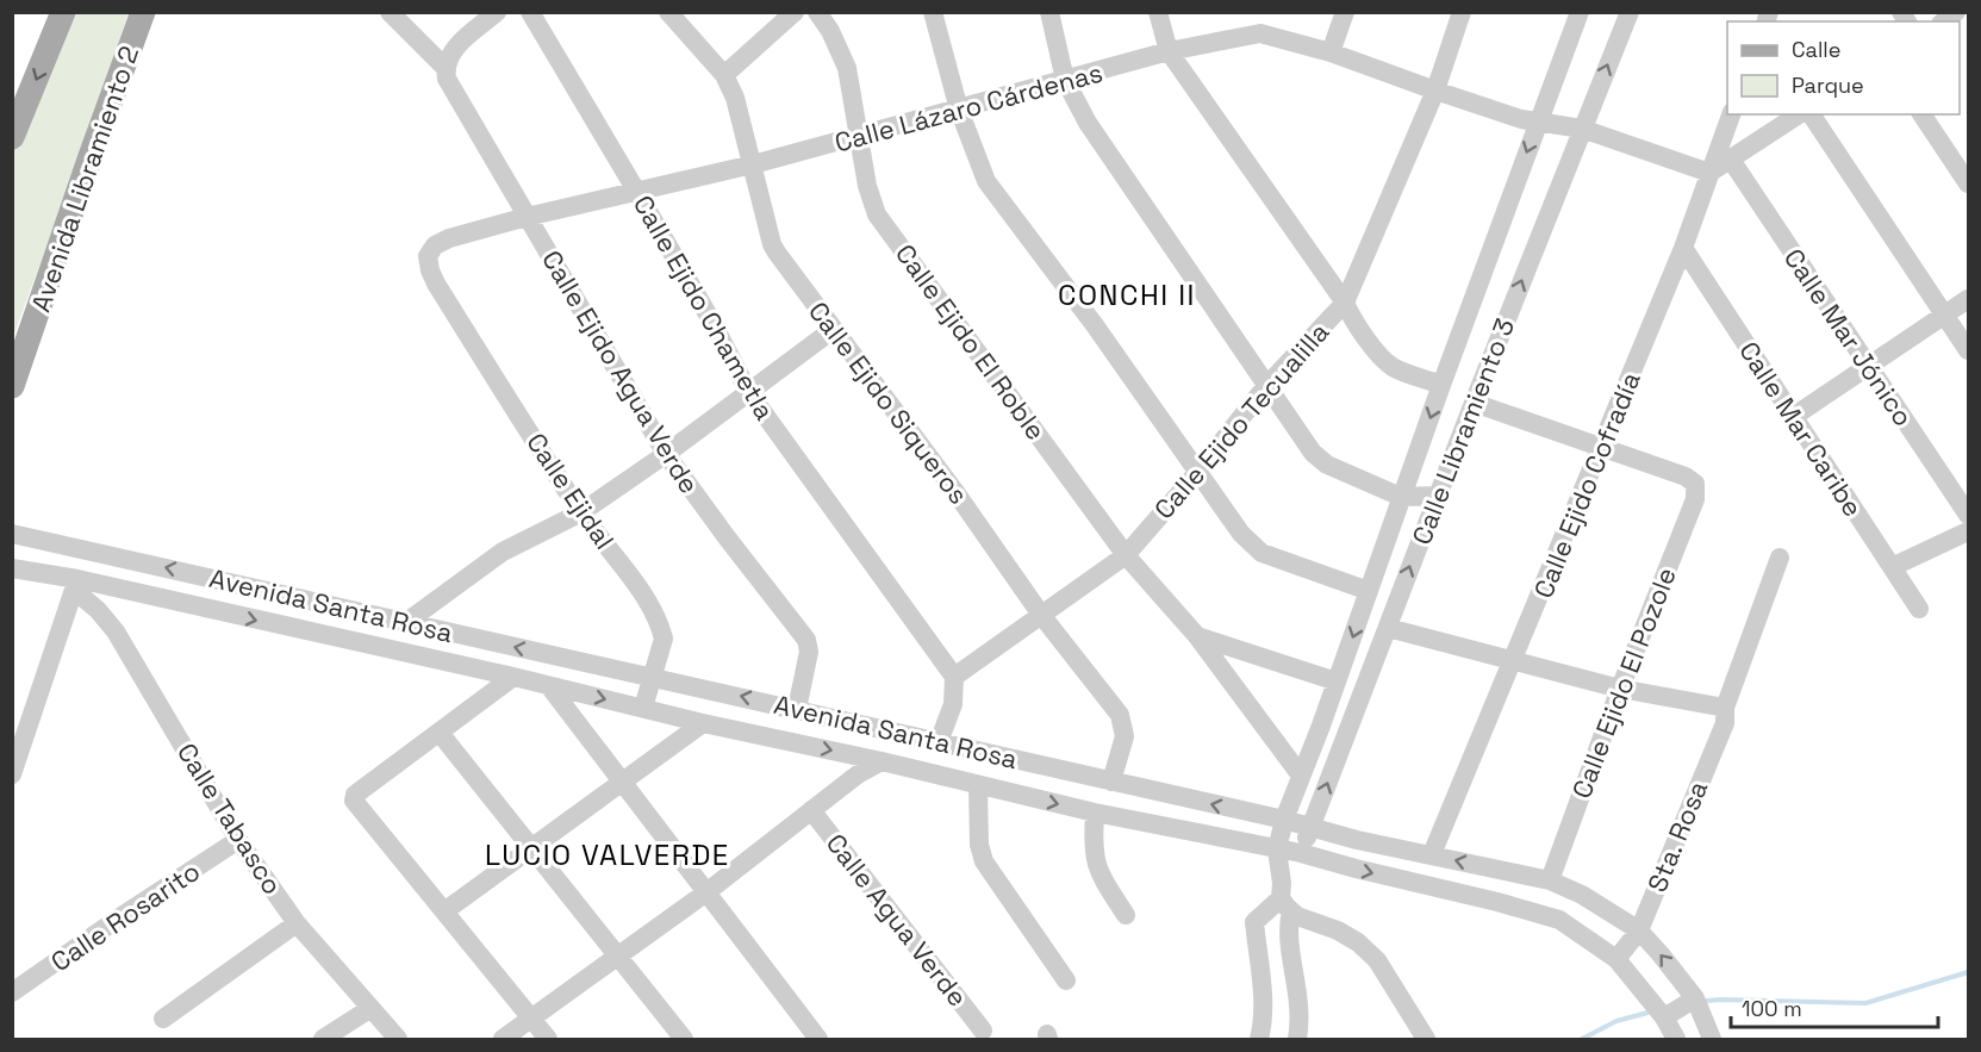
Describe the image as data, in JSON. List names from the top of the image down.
{
  "streets": {
    "main road": ["Avenida Libramiento 2"],
    "street": [
      "Calle Lázaro Cárdenas",
      "Calle Ejido Chametla",
      "Calle Mar Jónico",
      "Calle Ejido El Roble",
      "Calle Ejido Agua Verde",
      "Calle Ejido Siqueros",
      "Calle Ejido Tecualilla",
      "Calle Mar Caribe",
      "Calle Libramiento 3",
      "Calle Ejido Cofradía",
      "Calle Ejidal",
      "Avenida Santa Rosa",
      "Calle Ejido El Pozole",
      "Calle Tabasco",
      "Sta. Rosa",
      "Calle Rosarito",
      "Calle Agua Verde"
    ]
  },
  "crossings": [
    ["Calle Lázaro Cárdenas", "Calle Ejido Chametla"],
    ["Calle Lázaro Cárdenas", "Calle Ejido El Roble"],
    ["Calle Lázaro Cárdenas", "Calle Ejido Agua Verde"],
    ["Calle Lázaro Cárdenas", "Calle Ejido Siqueros"],
    ["Calle Lázaro Cárdenas", "Calle Ejido Tecualilla"],
    ["Calle Lázaro Cárdenas", "Calle Libramiento 3"],
    ["Calle Lázaro Cárdenas", "Calle Ejido Cofradía"],
    ["Calle Lázaro Cárdenas", "Calle Ejidal"],
    ["Calle Ejido Chametla", "Calle Ejido Tecualilla"],
    ["Calle Ejido El Roble", "Calle Ejido Tecualilla"],
    ["Calle Ejido El Roble", "Calle Libramiento 3"],
    ["Calle Ejido Agua Verde", "Avenida Santa Rosa"],
    ["Calle Ejido Siqueros", "Calle Ejido Tecualilla"],
    ["Calle Ejido Siqueros", "Avenida Santa Rosa"],
    ["Calle Mar Caribe", "Calle Ejido Cofradía"],
    ["Calle Libramiento 3", "Avenida Santa Rosa"],
    ["Calle Ejido Cofradía", "Avenida Santa Rosa"],
    ["Calle Ejido Cofradía", "Calle Ejido El Pozole"],
    ["Calle Ejidal", "Avenida Santa Rosa"],
    ["Avenida Santa Rosa", "Calle Ejido El Pozole"],
    ["Avenida Santa Rosa", "Calle Tabasco"],
    ["Avenida Santa Rosa", "Sta. Rosa"],
    ["Calle Tabasco", "Calle Rosarito"]
  ],
  "districts": ["CONCHI II", "LUCIO VALVERDE"],
  "legend": ["Calle", "Parque"],
  "scale_bar": "100 m"
}
